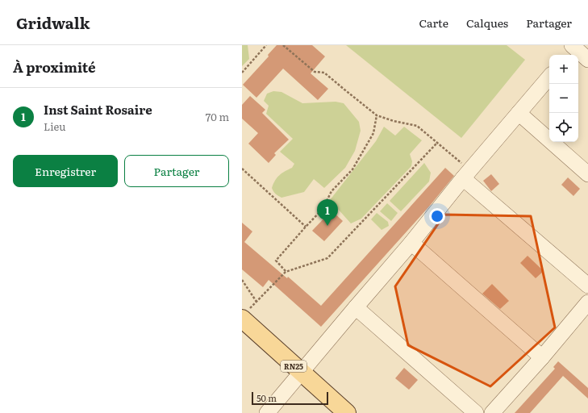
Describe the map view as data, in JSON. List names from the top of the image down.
{
  "streets": {
    "main road": ["RN25"]
  },
  "scale_bar": "50 m",
  "page": {
    "header": "Gridwalk",
    "nav": ["Carte", "Calques", "Partager"],
    "heading": "À proximité",
    "map_buttons": ["+", "−"],
    "list": [
      {
        "mark": "1",
        "name": "Inst Saint Rosaire",
        "note": "Lieu",
        "value": "70 m"
      }
    ],
    "buttons": ["Enregistrer", "Partager"],
    "pins": "1",
    "scale": "50 m"
  }
}
